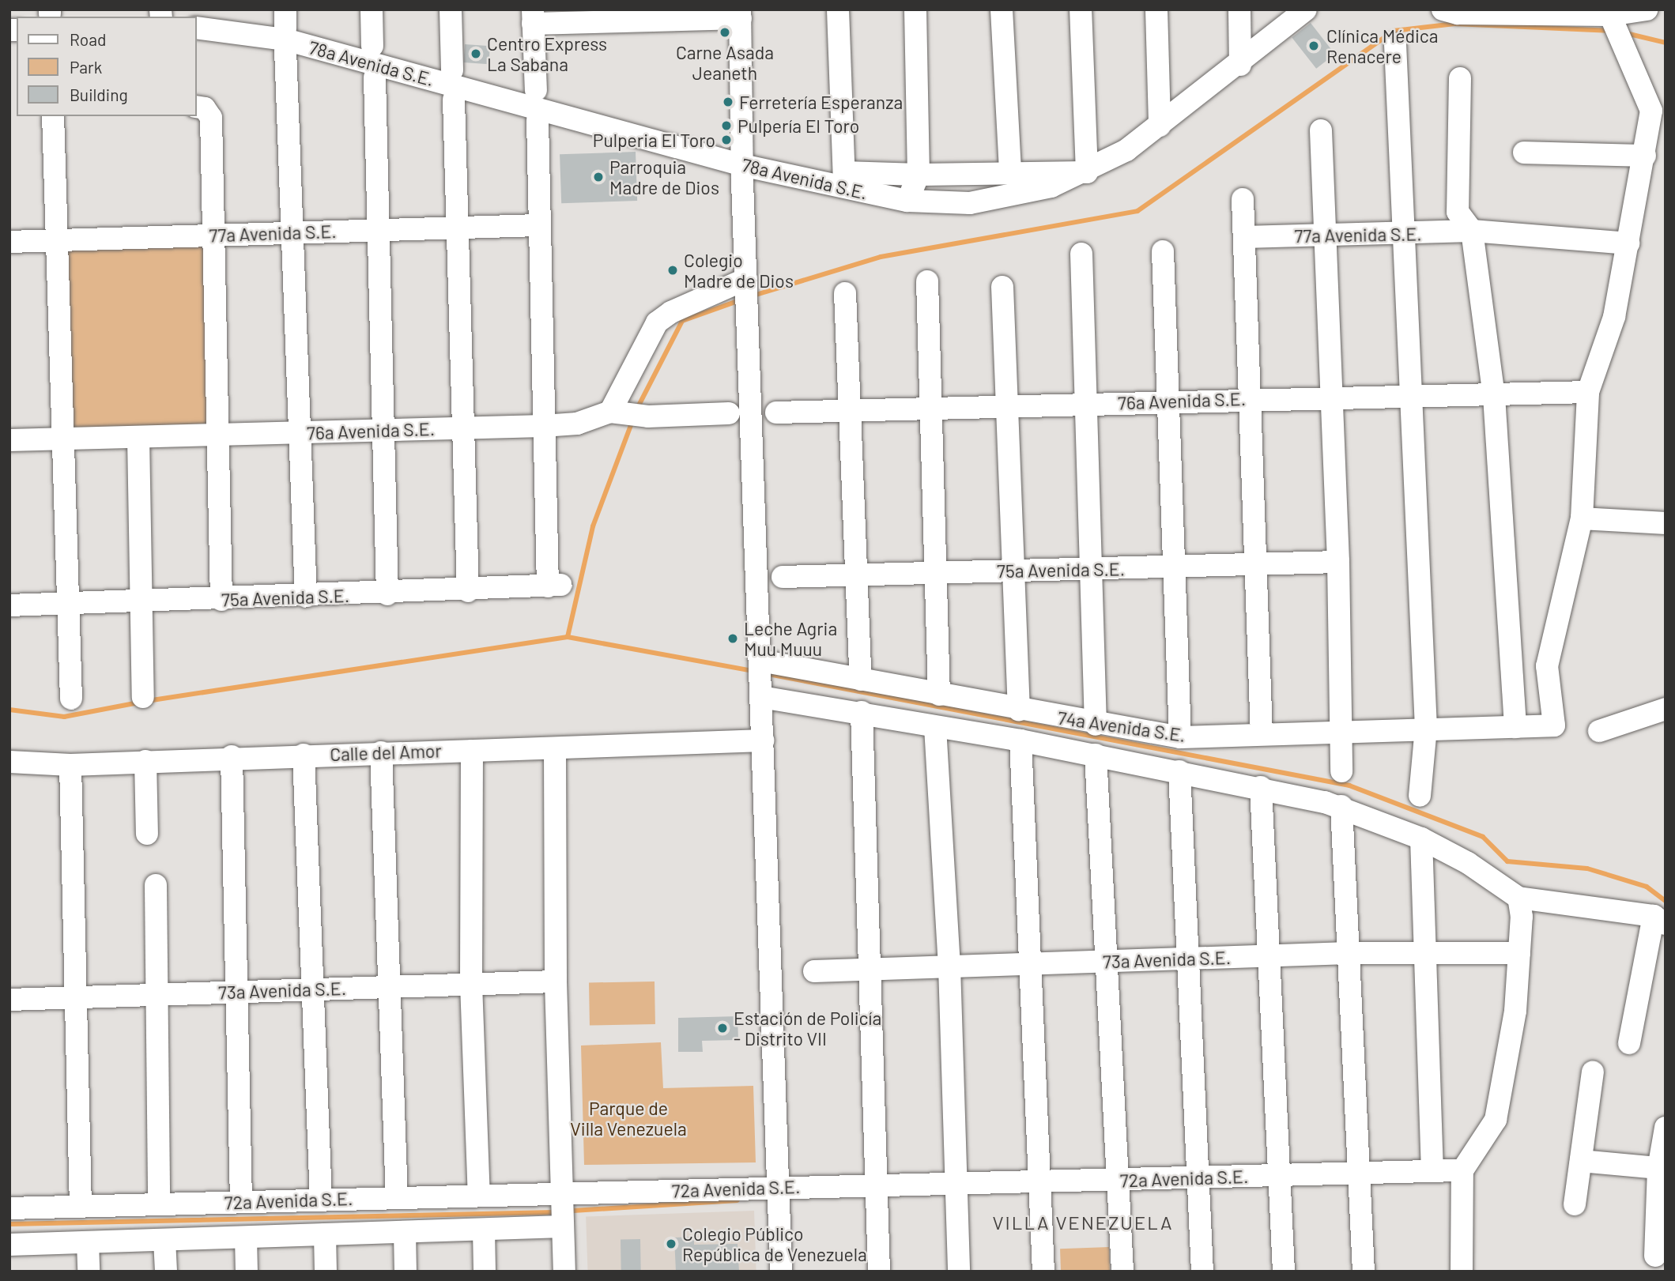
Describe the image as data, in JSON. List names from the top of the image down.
{
  "streets": {
    "street": [
      "78a Avenida S.E.",
      "77a Avenida S.E.",
      "76a Avenida S.E.",
      "75a Avenida S.E.",
      "74a Avenida S.E.",
      "Calle del Amor",
      "73a Avenida S.E.",
      "72a Avenida S.E."
    ]
  },
  "crossings": [
    ["76a Avenida S.E.", "75a Avenida S.E."]
  ],
  "districts": ["VILLA VENEZUELA"],
  "parks": ["Parque de Villa Venezuela"],
  "places": [
    "Carne Asada Jeaneth",
    "Clínica Médica Renacere",
    "Centro Express La Sabana",
    "Ferretería Esperanza",
    "Pulpería El Toro",
    "Pulperia El Toro",
    "Parroquia Madre de Dios",
    "Colegio Madre de Dios",
    "Leche Agria Muu Muuu",
    "Estación de Policía - Distrito VII",
    "Colegio Público República de Venezuela"
  ],
  "legend": ["Road", "Park", "Building"]
}
